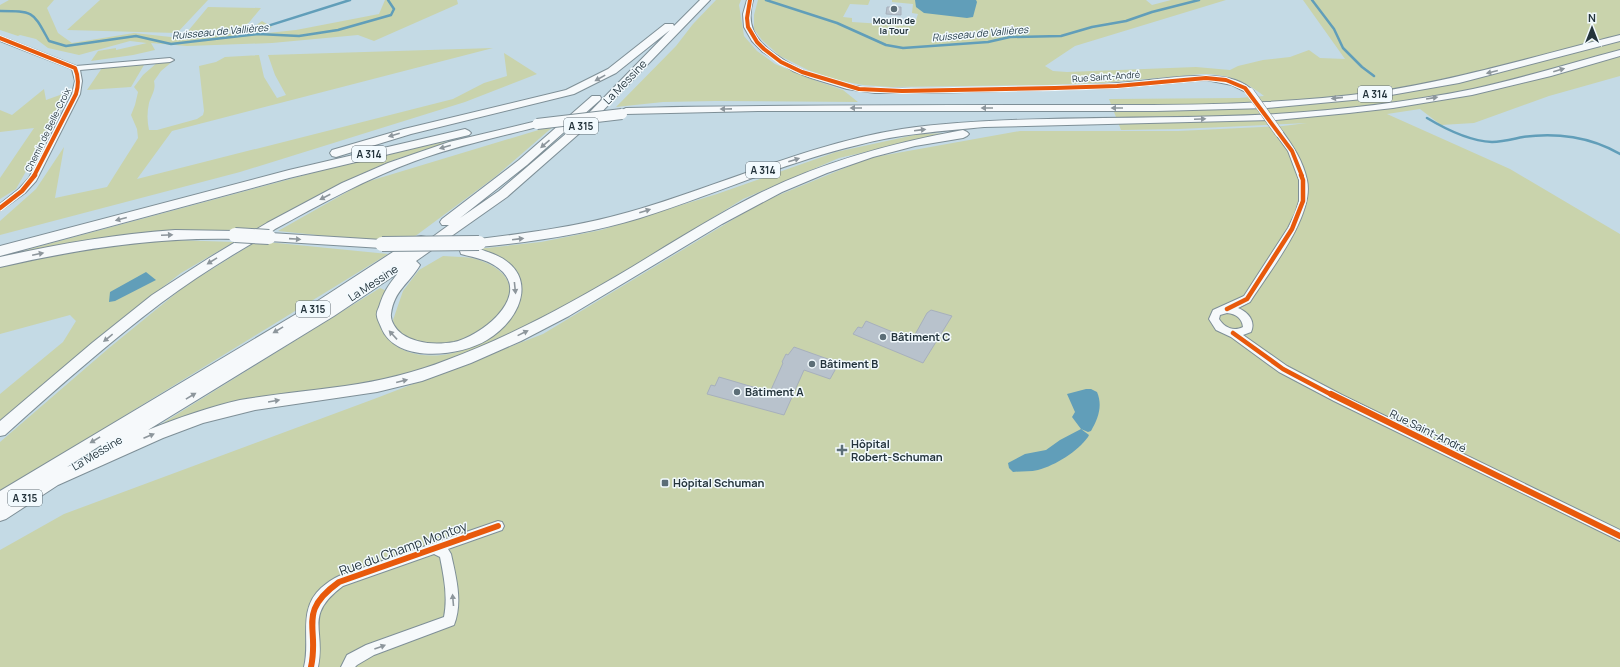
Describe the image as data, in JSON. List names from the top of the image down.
{
  "streets": {
    "highway": ["La Messine", "A 314", "A 315"],
    "street": ["Rue Saint-André", "Chemin de Belle-Croix", "Rue du Champ Montoy"]
  },
  "water": ["Ruisseau de Vallières"],
  "places": {
    "other": [
      "Moulin de la Tour",
      "Bâtiment C",
      "Bâtiment B",
      "Bâtiment A"
    ],
    "health": ["Hôpital Robert-Schuman"],
    "transit": ["Hôpital Schuman"]
  },
  "north": "top"
}
